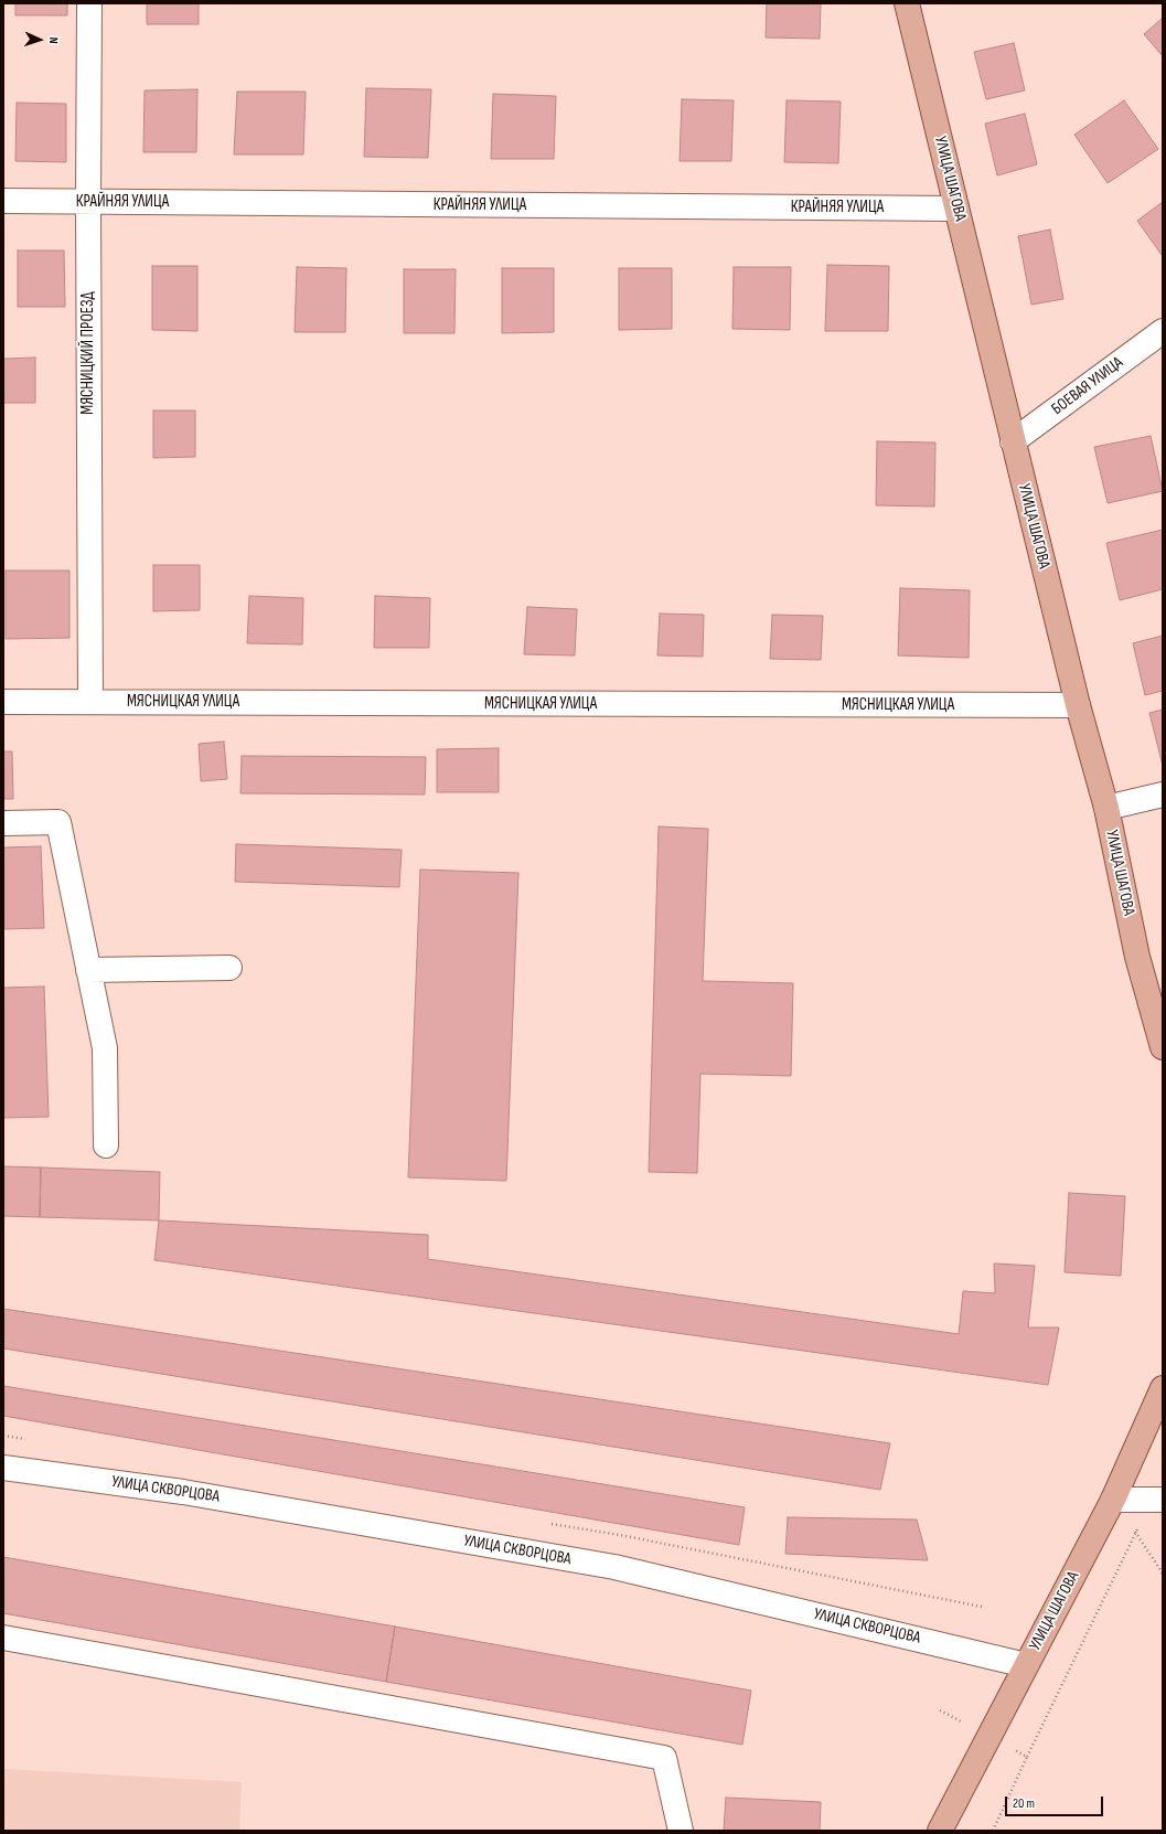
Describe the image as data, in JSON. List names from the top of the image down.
{
  "streets": {
    "main road": ["УЛИЦА ШАГОВА"],
    "street": [
      "КРАЙНЯЯ УЛИЦА",
      "МЯСНИЦКИЙ ПРОЕЗД",
      "БОЕВАЯ УЛИЦА",
      "МЯСНИЦКАЯ УЛИЦА",
      "УЛИЦА СКВОРЦОВА"
    ]
  },
  "crossings": [
    ["УЛИЦА ШАГОВА", "КРАЙНЯЯ УЛИЦА"],
    ["УЛИЦА ШАГОВА", "БОЕВАЯ УЛИЦА"],
    ["УЛИЦА ШАГОВА", "МЯСНИЦКАЯ УЛИЦА"],
    ["УЛИЦА ШАГОВА", "УЛИЦА СКВОРЦОВА"],
    ["КРАЙНЯЯ УЛИЦА", "МЯСНИЦКИЙ ПРОЕЗД"],
    ["МЯСНИЦКИЙ ПРОЕЗД", "МЯСНИЦКАЯ УЛИЦА"]
  ],
  "scale_bar": "20 m",
  "north": "right"
}
